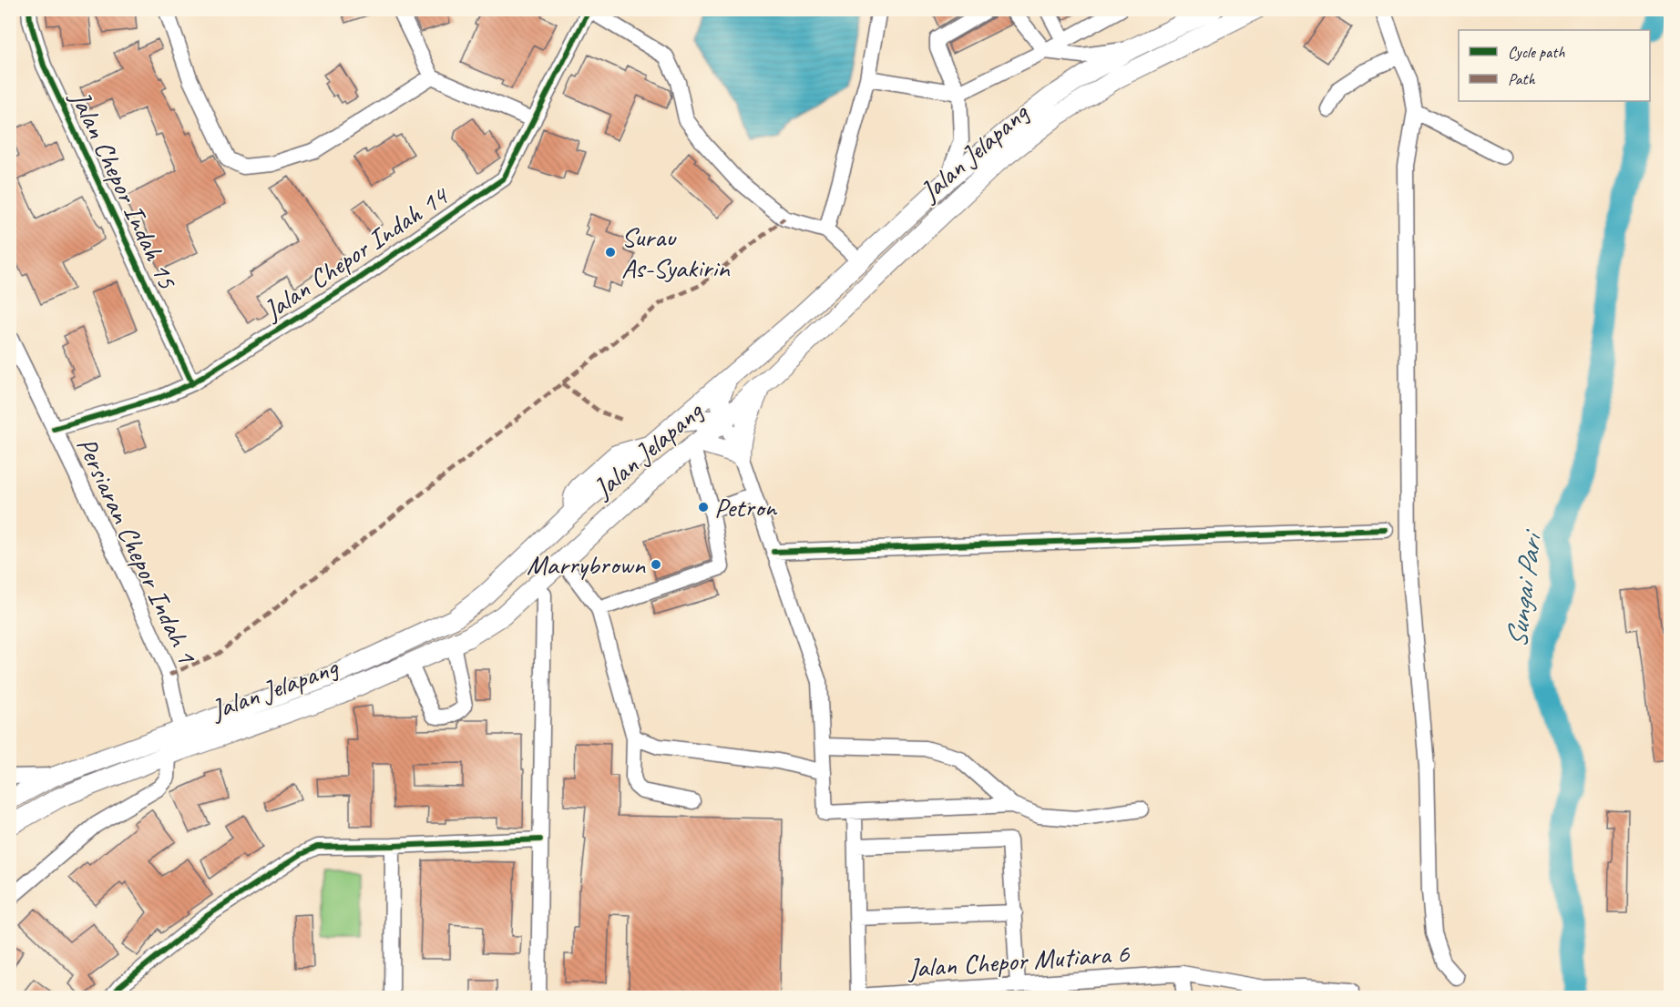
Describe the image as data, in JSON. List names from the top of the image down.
{
  "streets": {
    "main road": ["Jalan Jelapang"],
    "street": [
      "Jalan Chepor Indah 15",
      "Jalan Chepor Indah 14",
      "Persiaran Chepor Indah 1",
      "Jalan Chepor Mutiara 6"
    ]
  },
  "crossings": [
    ["Jalan Jelapang", "Persiaran Chepor Indah 1"],
    ["Jalan Chepor Indah 15", "Jalan Chepor Indah 14"],
    ["Jalan Chepor Indah 14", "Persiaran Chepor Indah 1"]
  ],
  "water": ["Sungai Pari"],
  "places": ["Surau As-Syakirin", "Petron", "Marrybrown"],
  "legend": ["Cycle path", "Path"]
}
